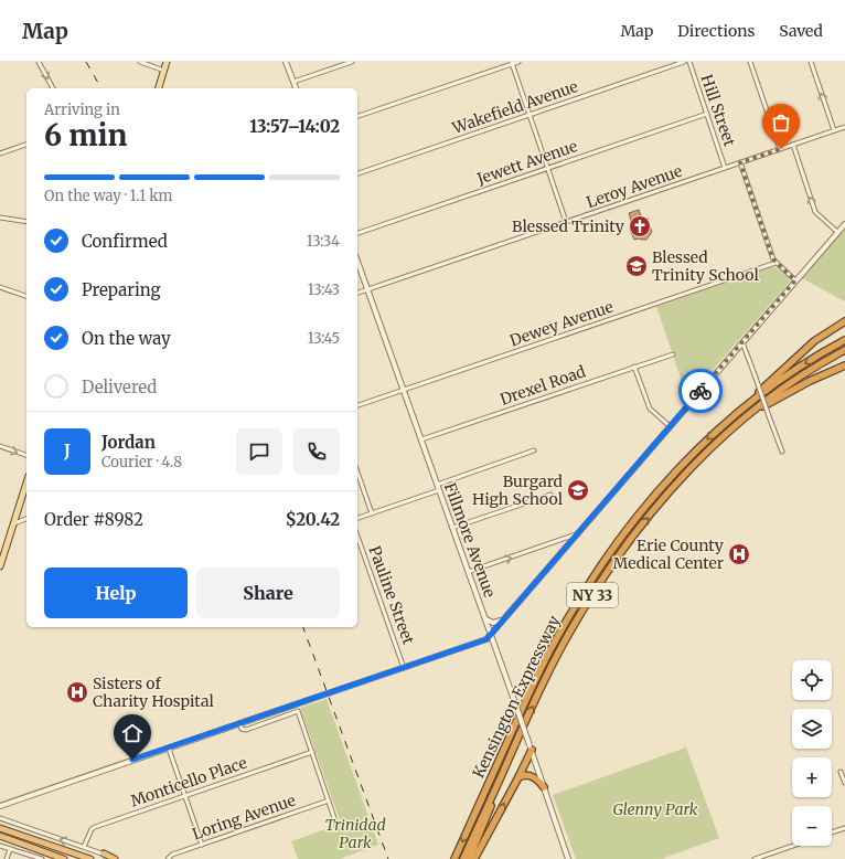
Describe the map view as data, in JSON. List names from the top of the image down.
{
  "streets": {
    "highway": ["NY 33", "Kensington Expressway"],
    "street": [
      "Wakefield Avenue",
      "Hill Street",
      "Jewett Avenue",
      "Leroy Avenue",
      "Dewey Avenue",
      "Drexel Road",
      "Fillmore Avenue",
      "Pauline Street",
      "Monticello Place",
      "Loring Avenue"
    ]
  },
  "crossings": [
    ["Hill Street", "Jewett Avenue"],
    ["Hill Street", "Leroy Avenue"],
    ["Leroy Avenue", "Fillmore Avenue"],
    ["Dewey Avenue", "Fillmore Avenue"],
    ["Drexel Road", "Fillmore Avenue"]
  ],
  "parks": ["Glenny Park", "Trinidad Park"],
  "places": {
    "church": ["Blessed Trinity"],
    "school or university": ["Blessed Trinity School", "Burgard High School"],
    "hospital": ["Erie County Medical Center", "Sisters of Charity Hospital"]
  },
  "page": {
    "header": "Map",
    "nav": ["Map", "Directions", "Saved"],
    "heading": ["6 min", "Arriving in", "13:57–14:02"],
    "panel": [
      "Jordan",
      "Courier · 4.8",
      "Order #8982",
      "$20.42"
    ],
    "bar": "On the way · 1.1 km",
    "list": [
      ["Confirmed", "13:34"],
      ["Preparing", "13:43"],
      ["On the way", "13:45"],
      "Delivered"
    ],
    "round": "J",
    "buttons": ["Help", "Share"],
    "map_buttons": ["+", "−"]
  }
}
